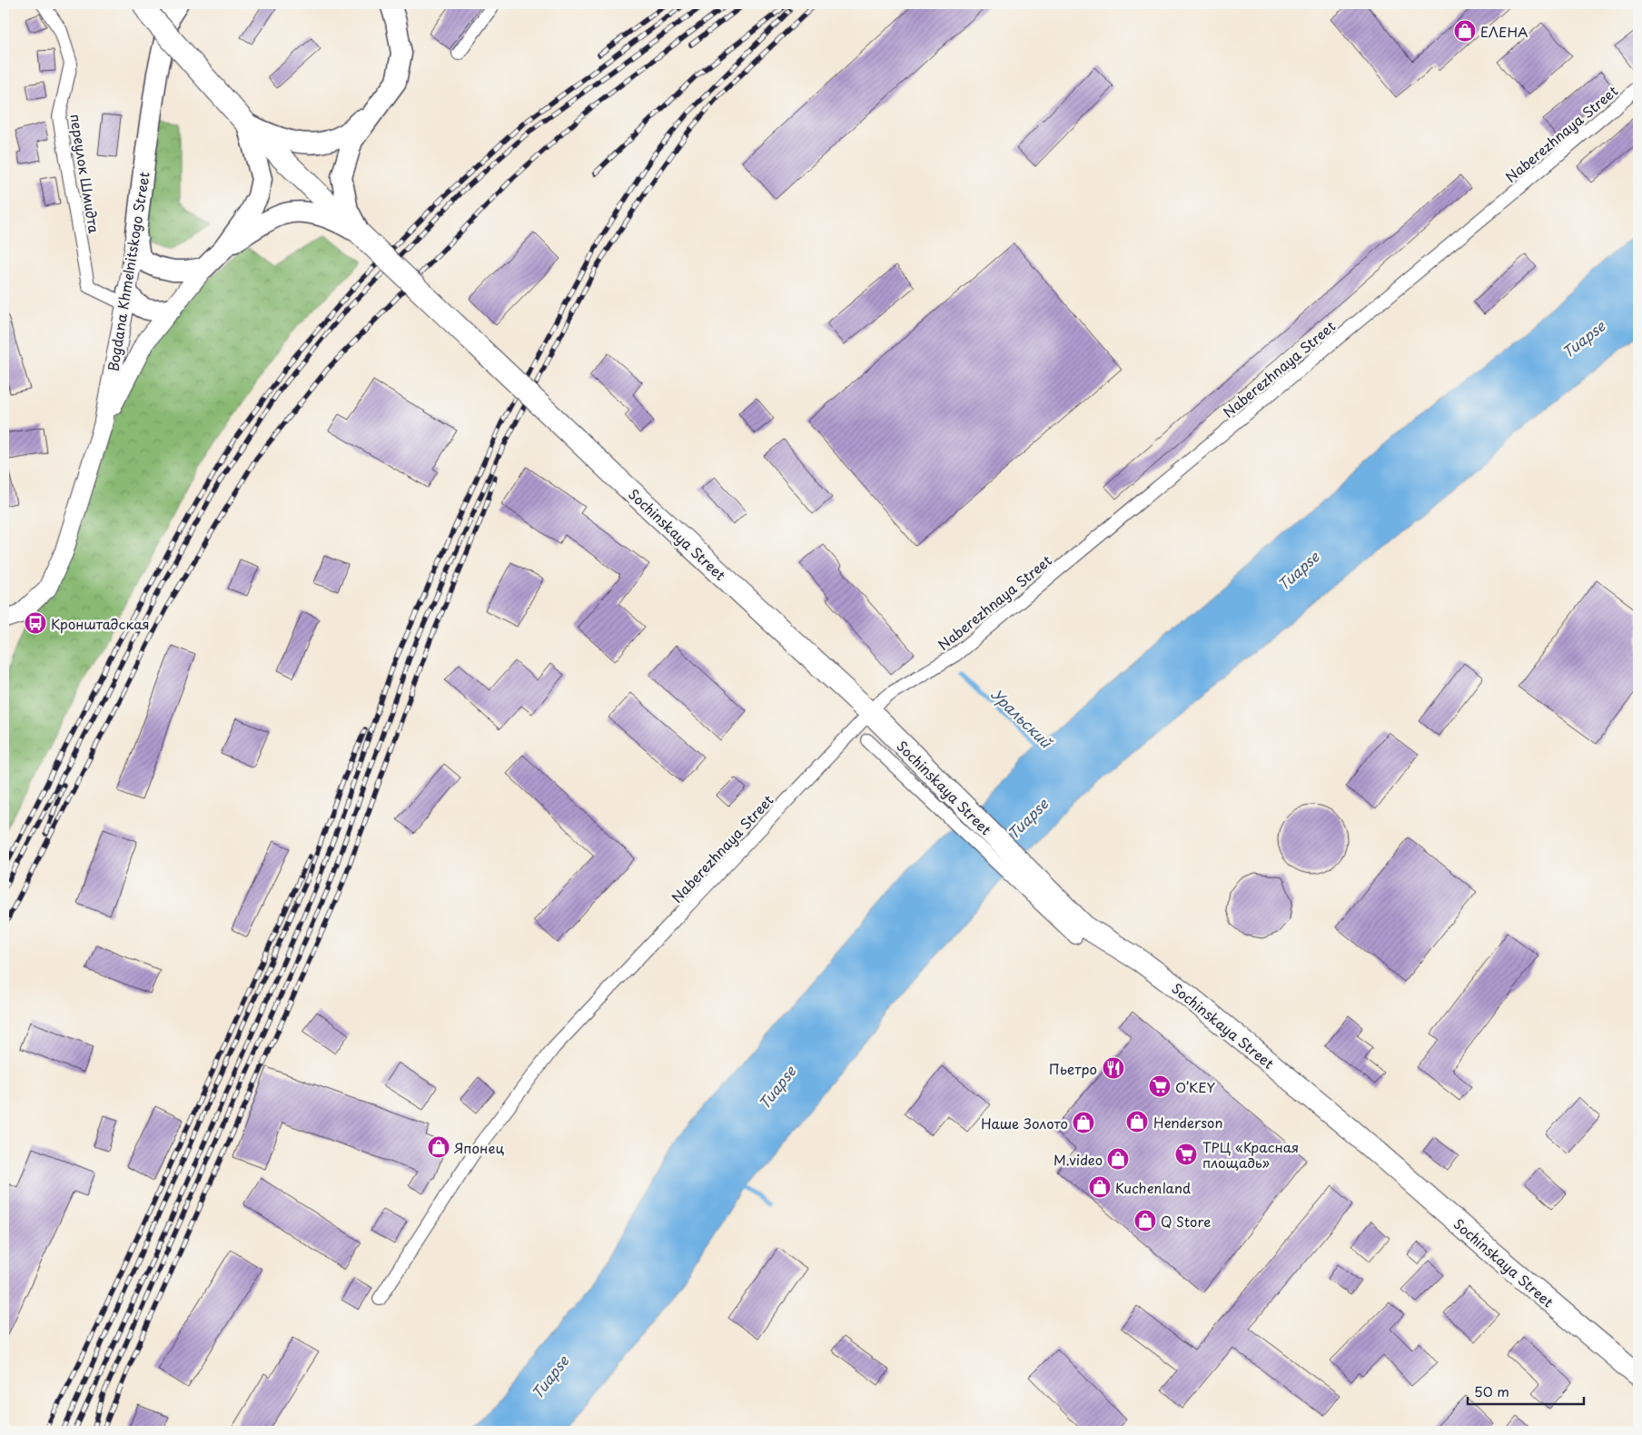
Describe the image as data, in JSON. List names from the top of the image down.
{
  "streets": {
    "highway": ["Sochinskaya Street"],
    "main road": ["Bogdana Khmelnitskogo Street"],
    "street": ["Naberezhnaya Street", "переулок Шмидта"]
  },
  "crossings": [
    ["Naberezhnaya Street", "Sochinskaya Street"],
    ["переулок Шмидта", "Bogdana Khmelnitskogo Street"]
  ],
  "water": ["Tuapse", "Уральский"],
  "places": {
    "shop": [
      "ЕЛЕНА",
      "Henderson",
      "Наше Золото",
      "Японец",
      "M.video",
      "Kuchenland",
      "Q Store"
    ],
    "bus stop": ["Кронштадская"],
    "restaurant": ["Пьетро"],
    "supermarket": ["O’KEY", "ТРЦ «Красная площадь»"]
  },
  "scale_bar": "50 m"
}
